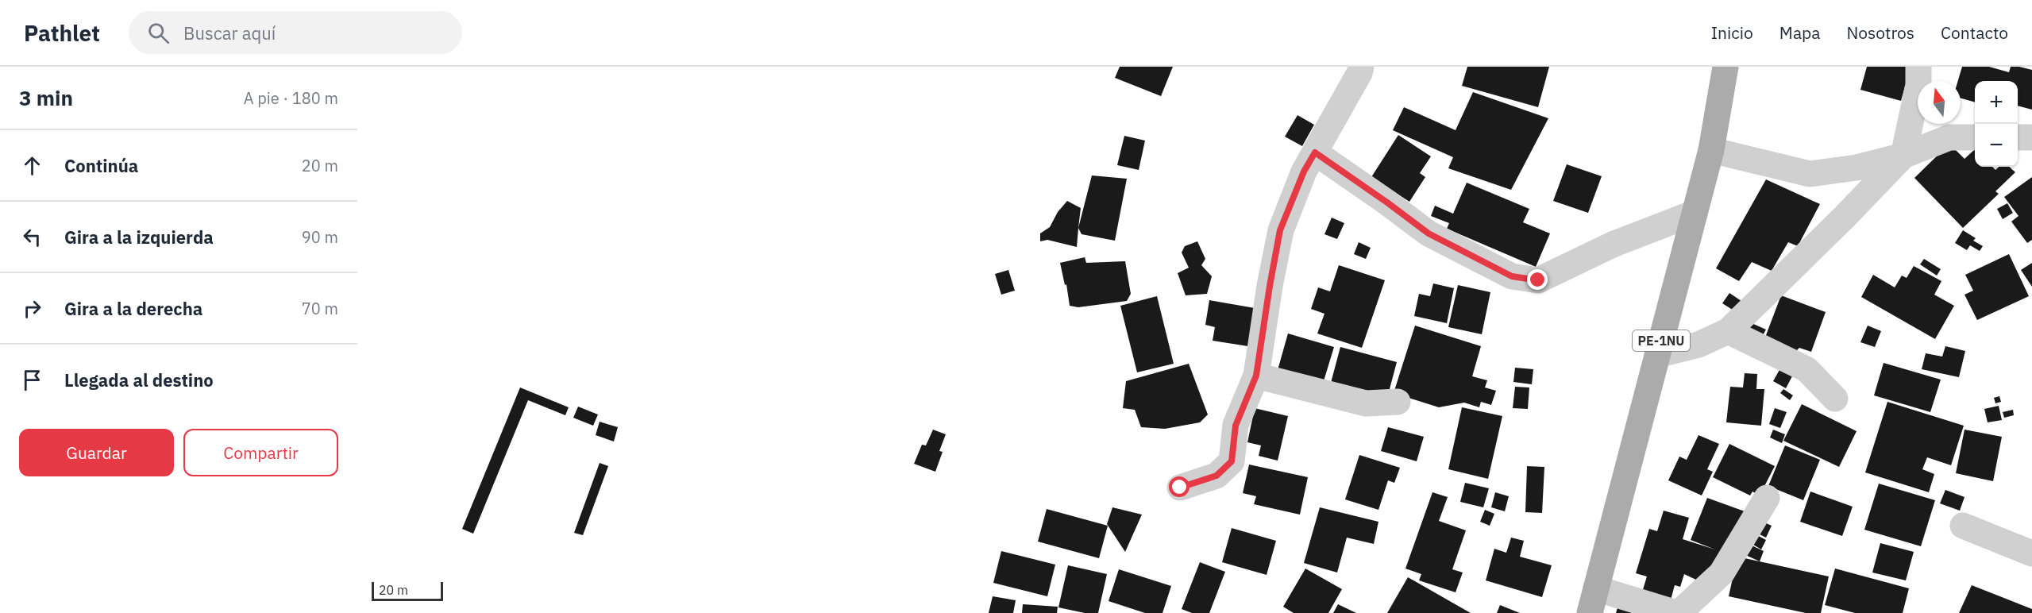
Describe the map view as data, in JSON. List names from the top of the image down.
{
  "streets": {
    "main road": ["PE-1NU"]
  },
  "scale_bar": "20 m",
  "north": "top",
  "page": {
    "header": "Pathlet",
    "search": "Buscar aquí",
    "nav": [
      "Inicio",
      "Mapa",
      "Nosotros",
      "Contacto"
    ],
    "heading": ["3 min", "A pie · 180 m"],
    "map_buttons": ["+", "−"],
    "list": [
      ["Continúa", "20 m"],
      ["Gira a la izquierda", "90 m"],
      ["Gira a la derecha", "70 m"],
      "Llegada al destino"
    ],
    "buttons": ["Guardar", "Compartir"],
    "scale": "20 m"
  }
}
